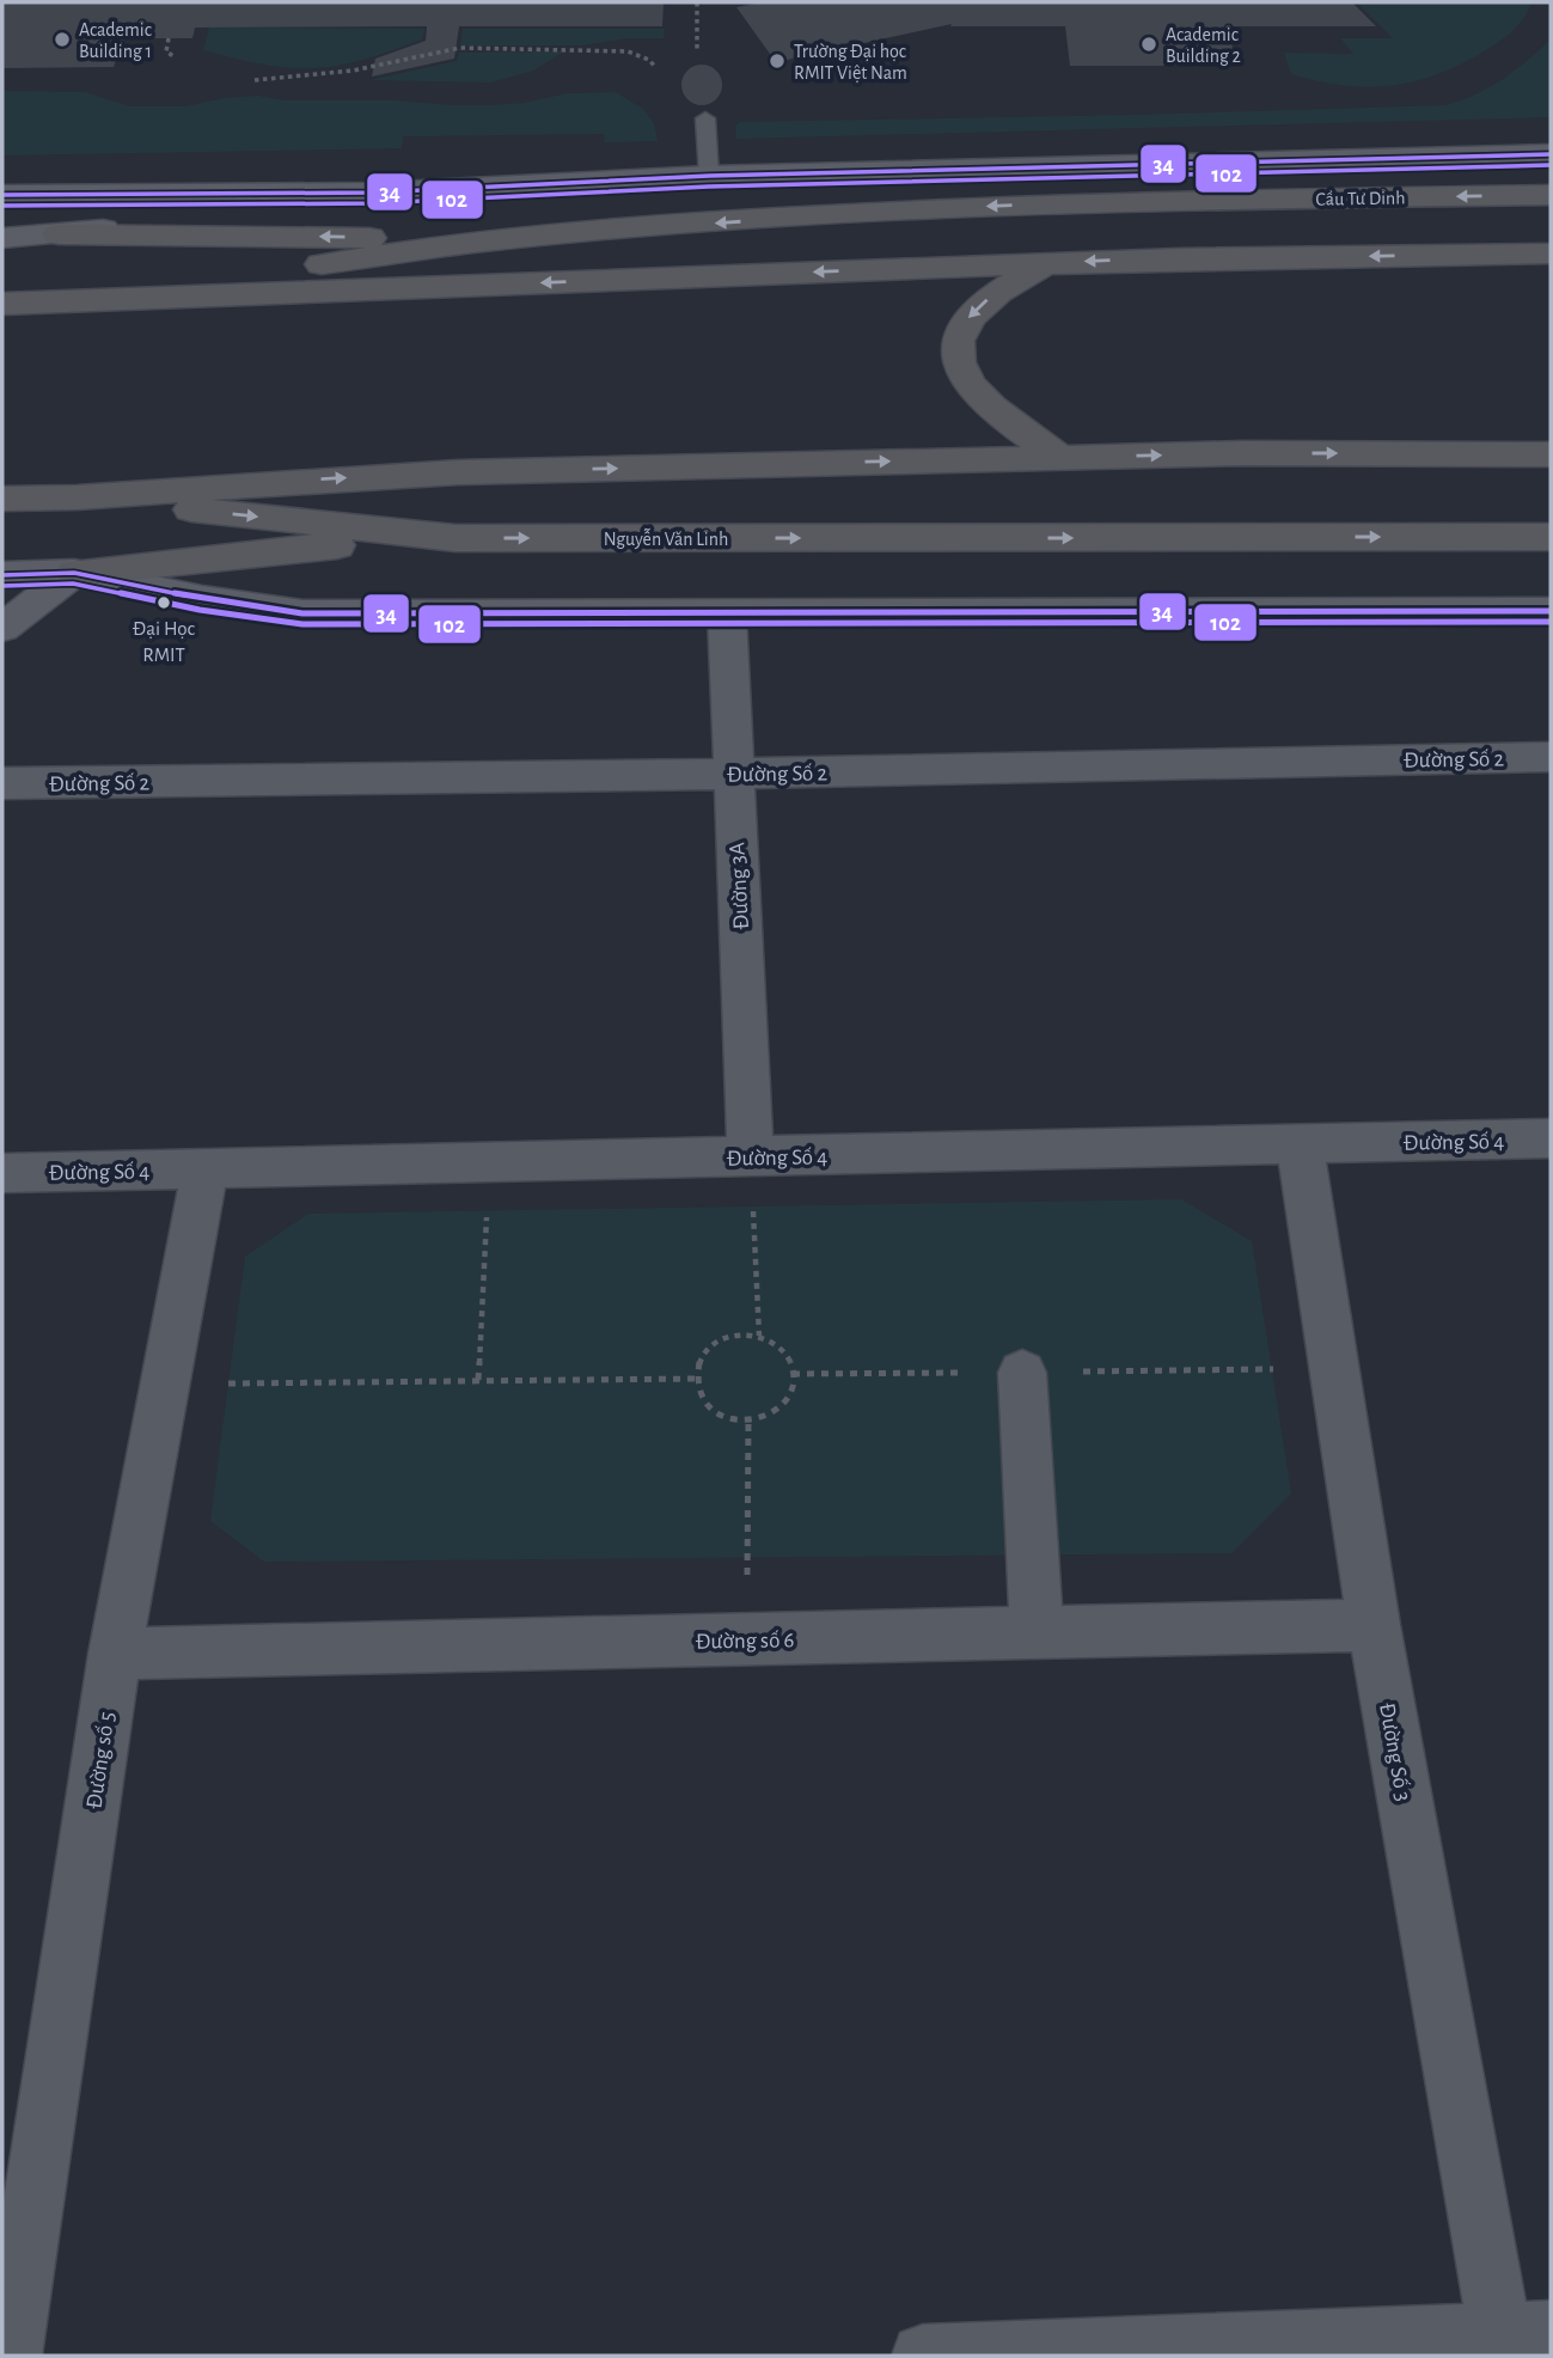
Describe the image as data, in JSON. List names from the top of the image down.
{
  "streets": {
    "highway": ["Cầu Tư Dinh", "Nguyễn Văn Linh"],
    "street": [
      "Đường Số 2",
      "Đường 3A",
      "Đường Số 4",
      "Đường số 6",
      "Đường Số 3",
      "Đường số 5"
    ]
  },
  "crossings": [
    ["Đường Số 2", "Đường 3A"],
    ["Đường 3A", "Đường Số 4"],
    ["Đường Số 4", "Đường Số 3"],
    ["Đường Số 4", "Đường số 5"],
    ["Đường số 6", "Đường Số 3"],
    ["Đường số 6", "Đường số 5"]
  ],
  "places": [
    "Academic Building 1",
    "Academic Building 2",
    "Trường Đại học RMIT Việt Nam",
    "Đại Học RMIT"
  ],
  "lines": ["transit line 34", "transit line 102"]
}
